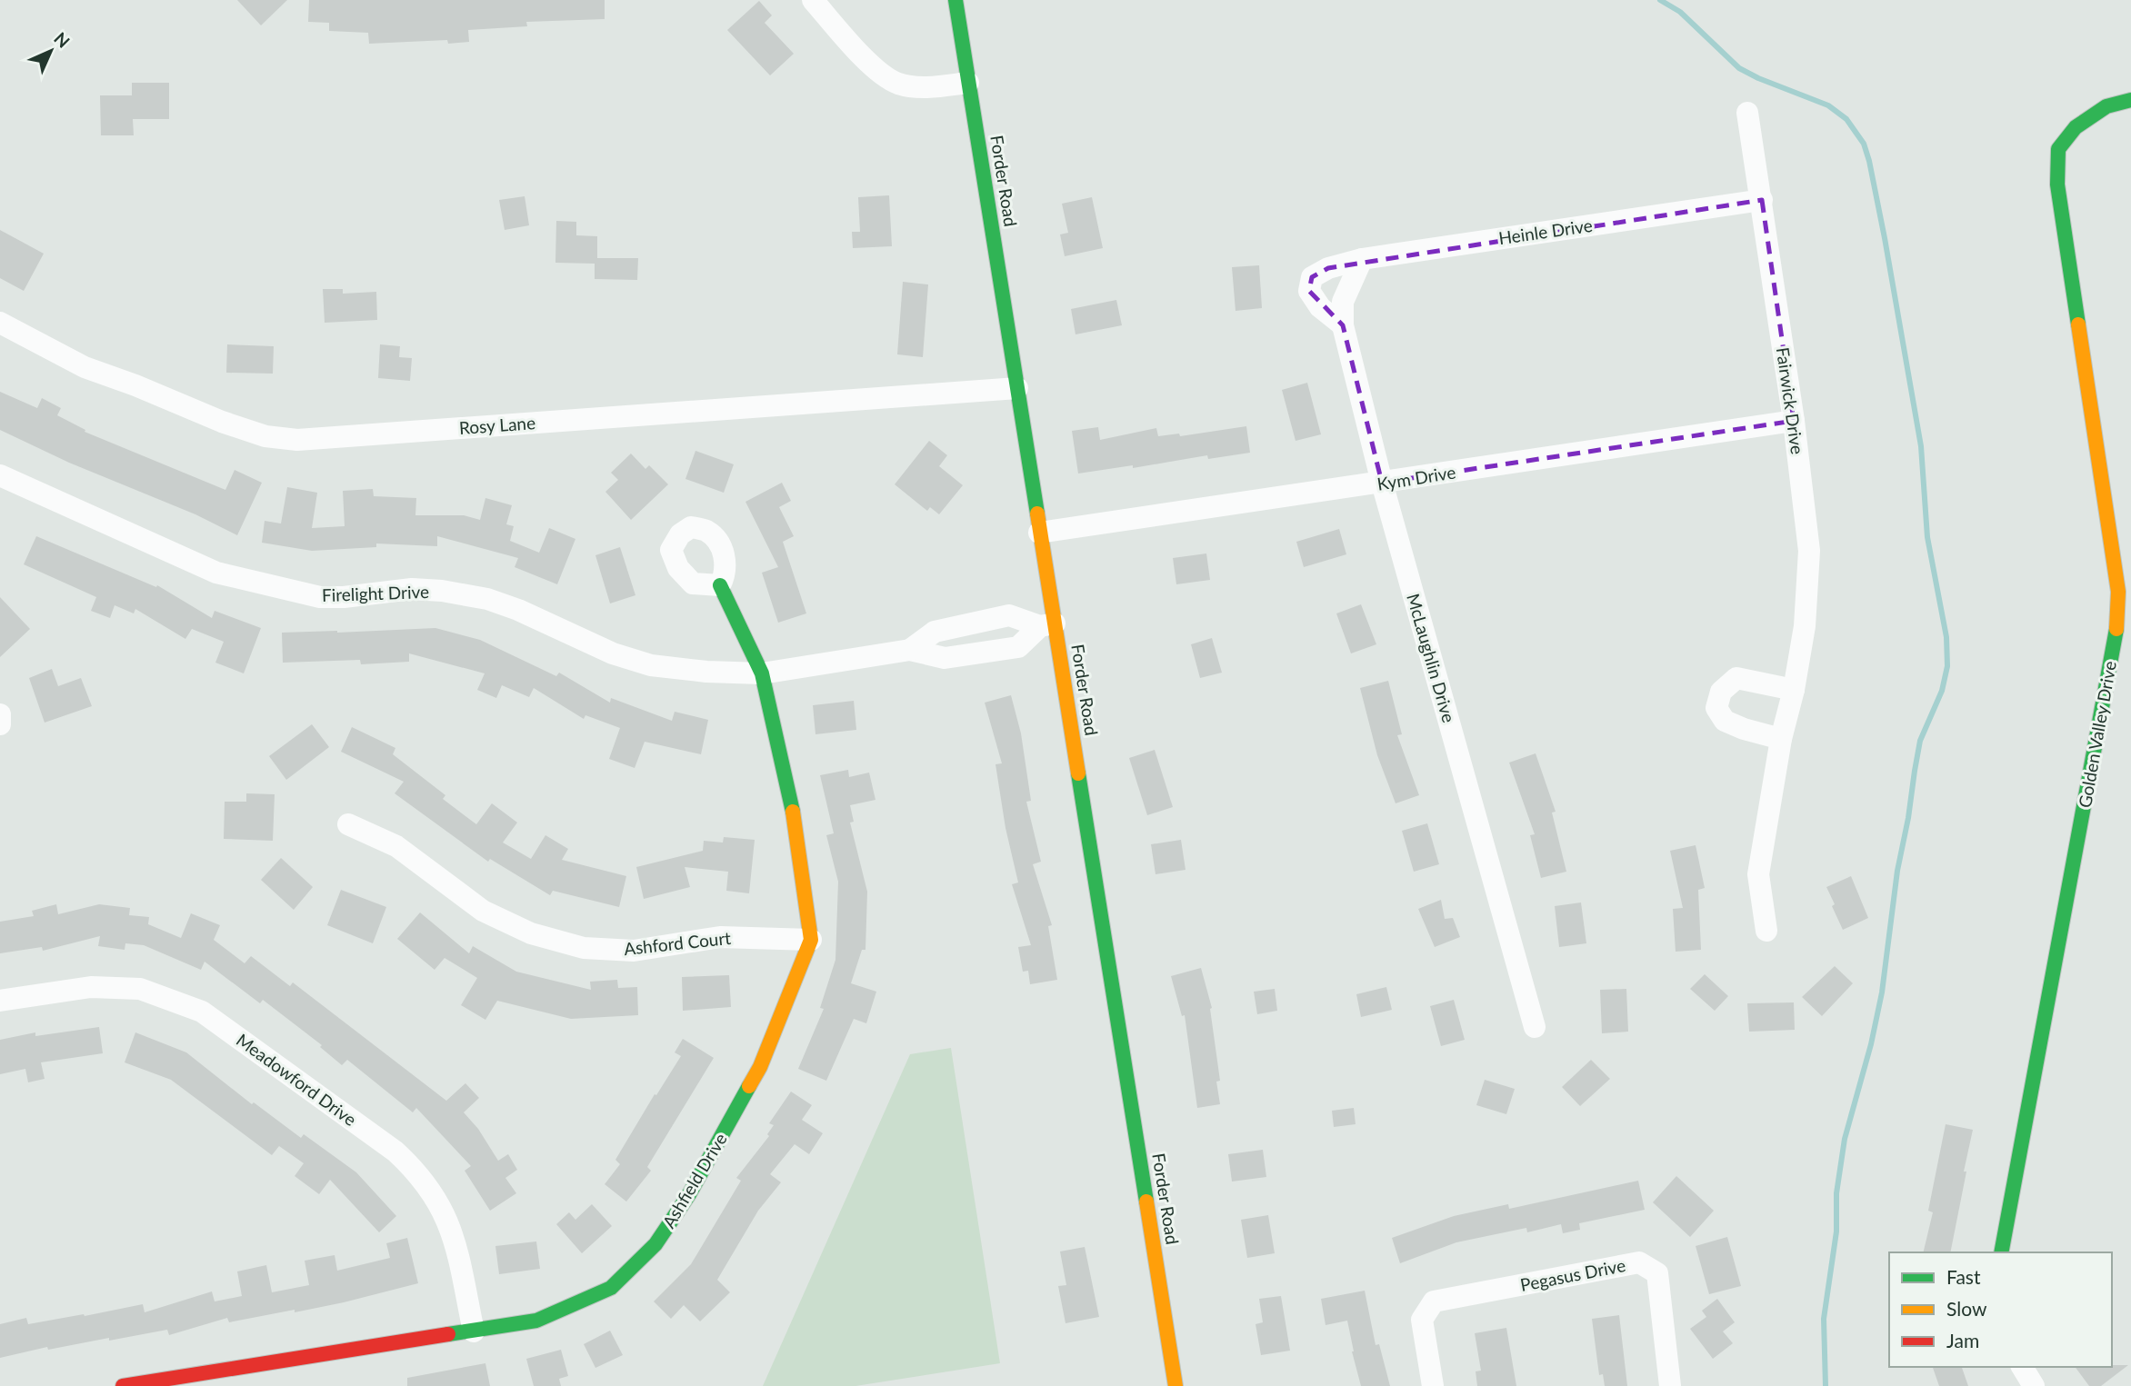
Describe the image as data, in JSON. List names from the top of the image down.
{
  "streets": {
    "street": [
      "Forder Road",
      "Heinle Drive",
      "Fairwick Drive",
      "Rosy Lane",
      "Kym Drive",
      "Firelight Drive",
      "McLaughlin Drive",
      "Golden Valley Drive",
      "Ashford Court",
      "Meadowford Drive",
      "Ashfield Drive",
      "Pegasus Drive"
    ]
  },
  "crossings": [
    ["Forder Road", "Rosy Lane"],
    ["Forder Road", "Kym Drive"],
    ["Forder Road", "Firelight Drive"],
    ["Heinle Drive", "Fairwick Drive"],
    ["Heinle Drive", "McLaughlin Drive"],
    ["Fairwick Drive", "Kym Drive"],
    ["Kym Drive", "McLaughlin Drive"],
    ["Firelight Drive", "Ashfield Drive"],
    ["Ashford Court", "Ashfield Drive"],
    ["Meadowford Drive", "Ashfield Drive"]
  ],
  "legend": ["Fast", "Slow", "Jam"],
  "north": "top right"
}
